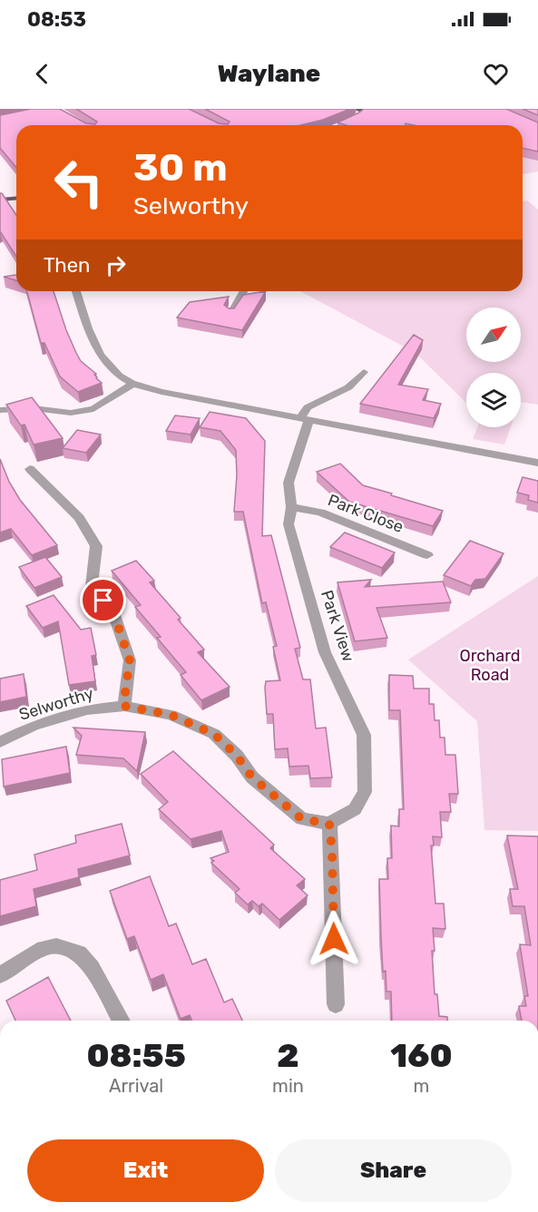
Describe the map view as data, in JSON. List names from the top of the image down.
{
  "streets": {
    "street": ["Park Close", "Park View", "Selworthy"]
  },
  "crossings": [
    ["Park Close", "Park View"],
    ["Park View", "Selworthy"]
  ],
  "parks": ["Orchard Road"],
  "north": "top right",
  "page": {
    "status": "08:53",
    "header": "Waylane",
    "turn": ["30 m", "Selworthy"],
    "then": "Then",
    "eta": [
      "08:55",
      "Arrival",
      "2",
      "min",
      "160",
      "m"
    ],
    "buttons": ["Exit", "Share"]
  }
}
